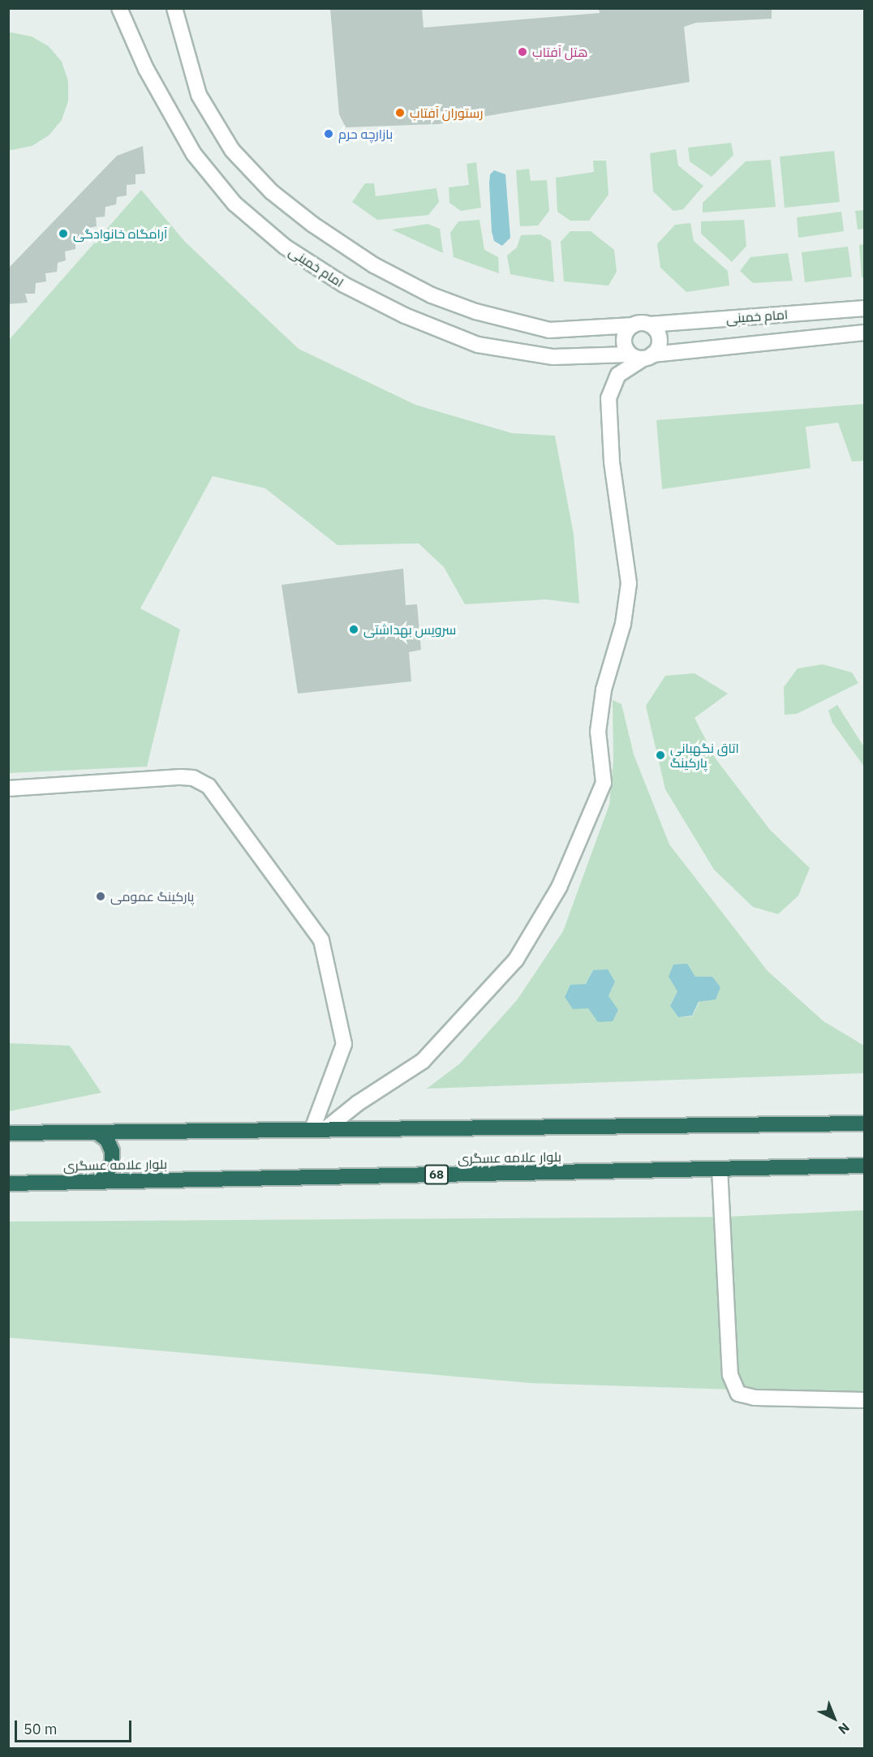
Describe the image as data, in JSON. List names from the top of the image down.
{
  "streets": {
    "highway": ["بلوار علامه عسگری", "68"],
    "street": ["امام خمینی"]
  },
  "places": [
    "هتل آفتاب",
    "رستوران آفتاب",
    "بازارچه حرم",
    "آرامگاه خانوادگی",
    "سرویس بهداشتی",
    "اتاق نگهبانی پارکینگ",
    "پارکینگ عمومی"
  ],
  "scale_bar": "50 m",
  "north": "bottom right"
}
